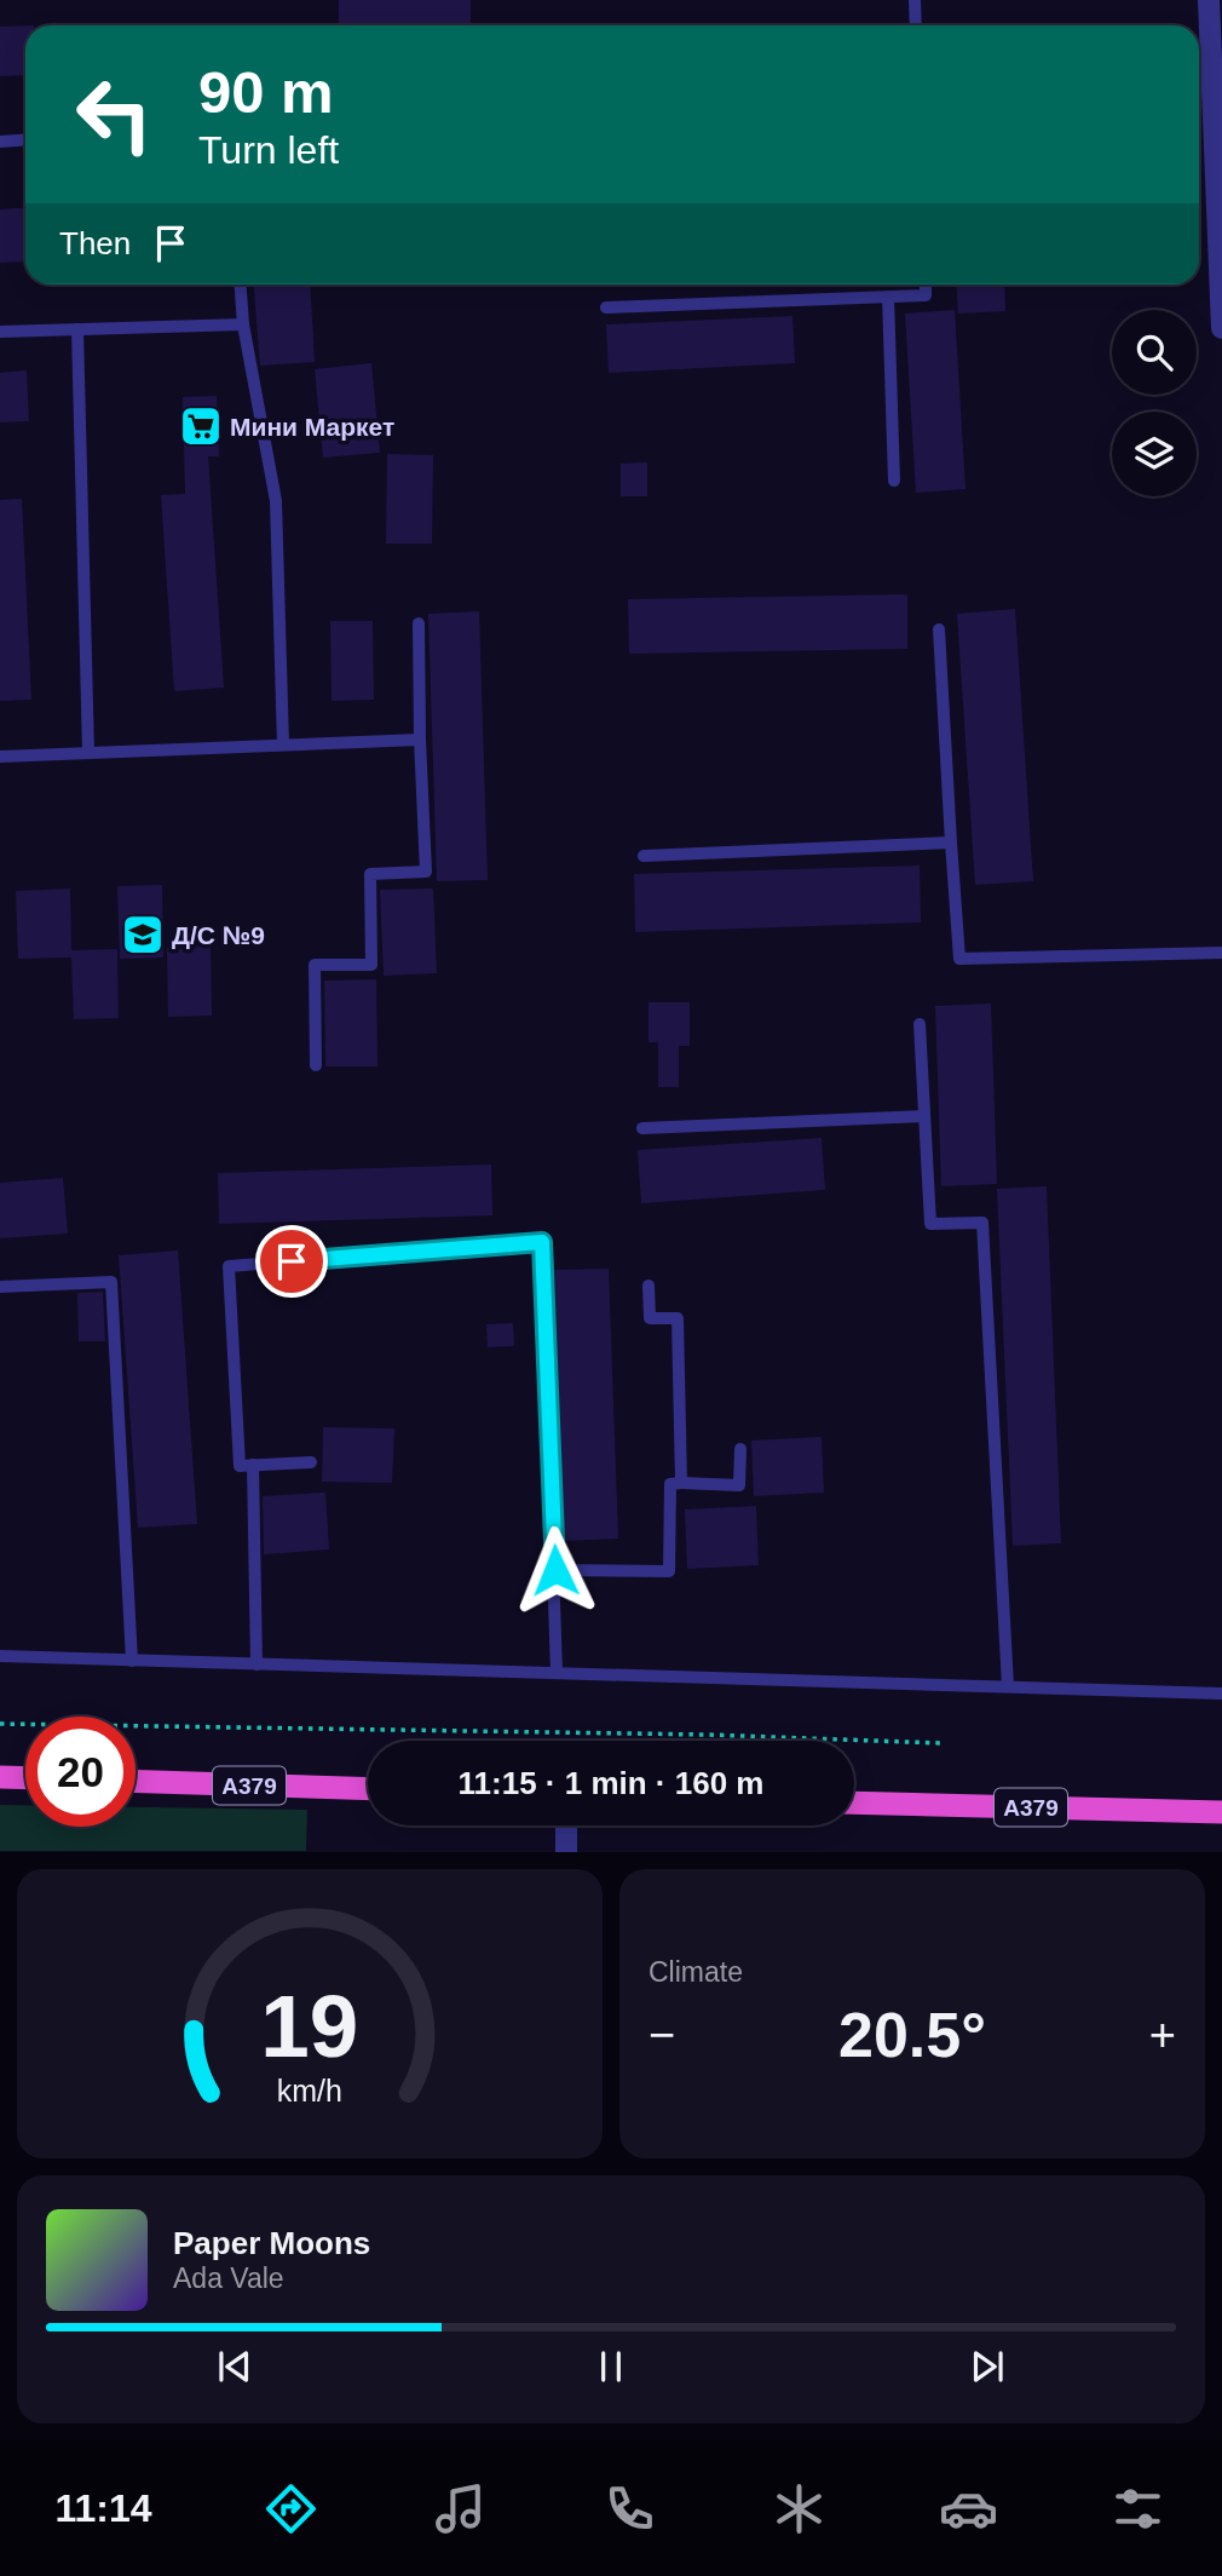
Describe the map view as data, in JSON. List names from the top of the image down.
{
  "streets": {
    "highway": ["A379"]
  },
  "places": {
    "supermarket": ["Мини Маркет"],
    "school or university": ["Д/С №9"]
  },
  "page": {
    "turn": ["90 m", "Turn left"],
    "then": "Then",
    "limit": "20",
    "trip": "11:15 · 1 min · 160 m",
    "tile": "Climate",
    "heat": ["−", "20.5°", "+"],
    "song": ["Paper Moons", "Ada Vale"],
    "tabs": "11:14",
    "gauge": ["19", "km/h"]
  }
}
